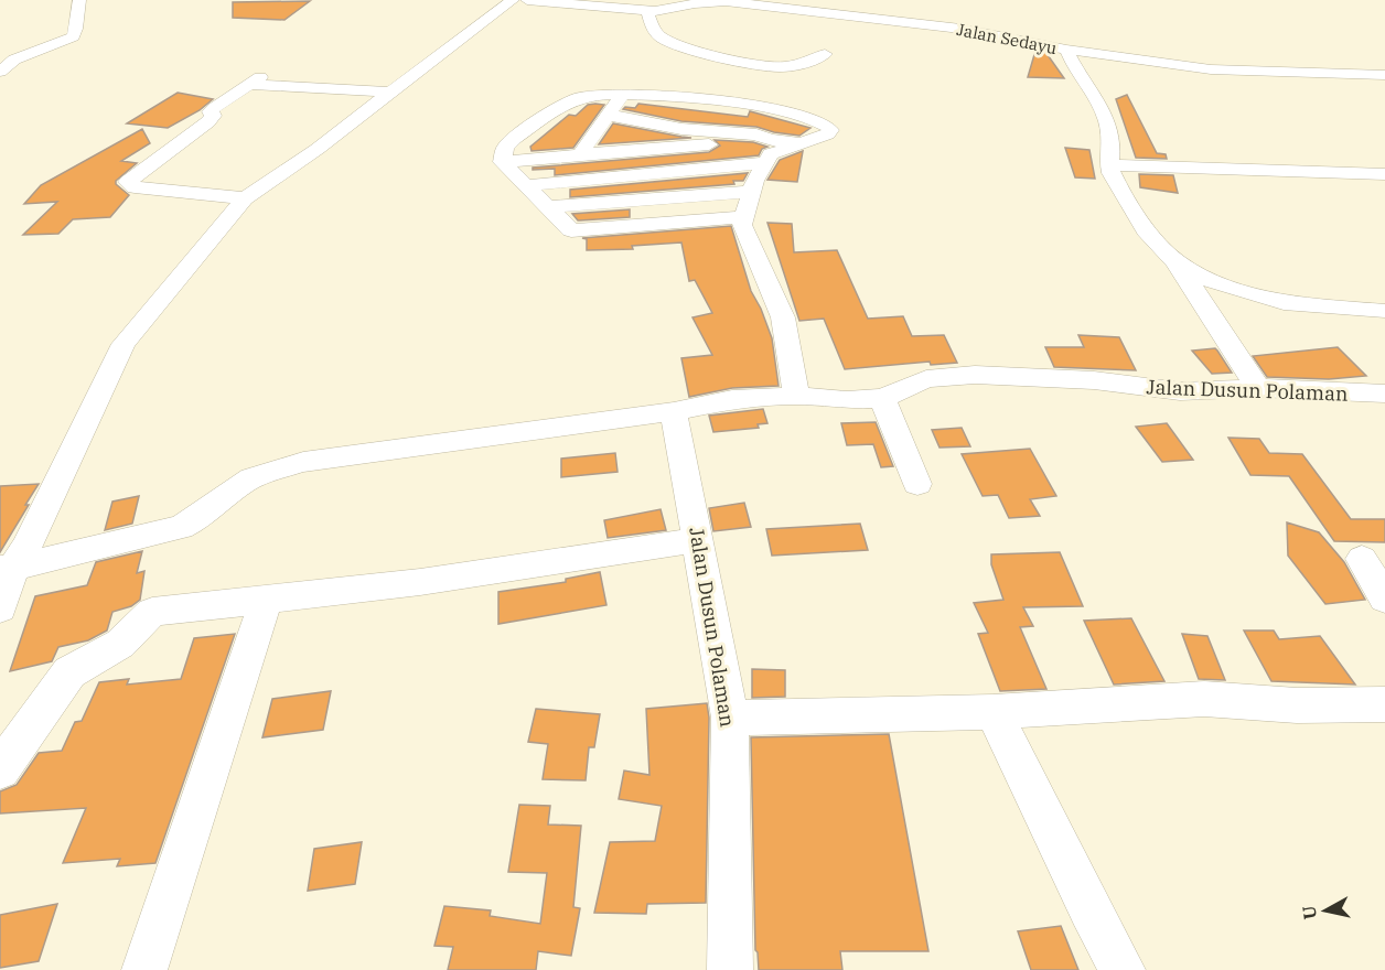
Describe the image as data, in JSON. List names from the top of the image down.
{
  "streets": {
    "street": ["Jalan Sedayu", "Jalan Dusun Polaman"]
  },
  "north": "left"
}
